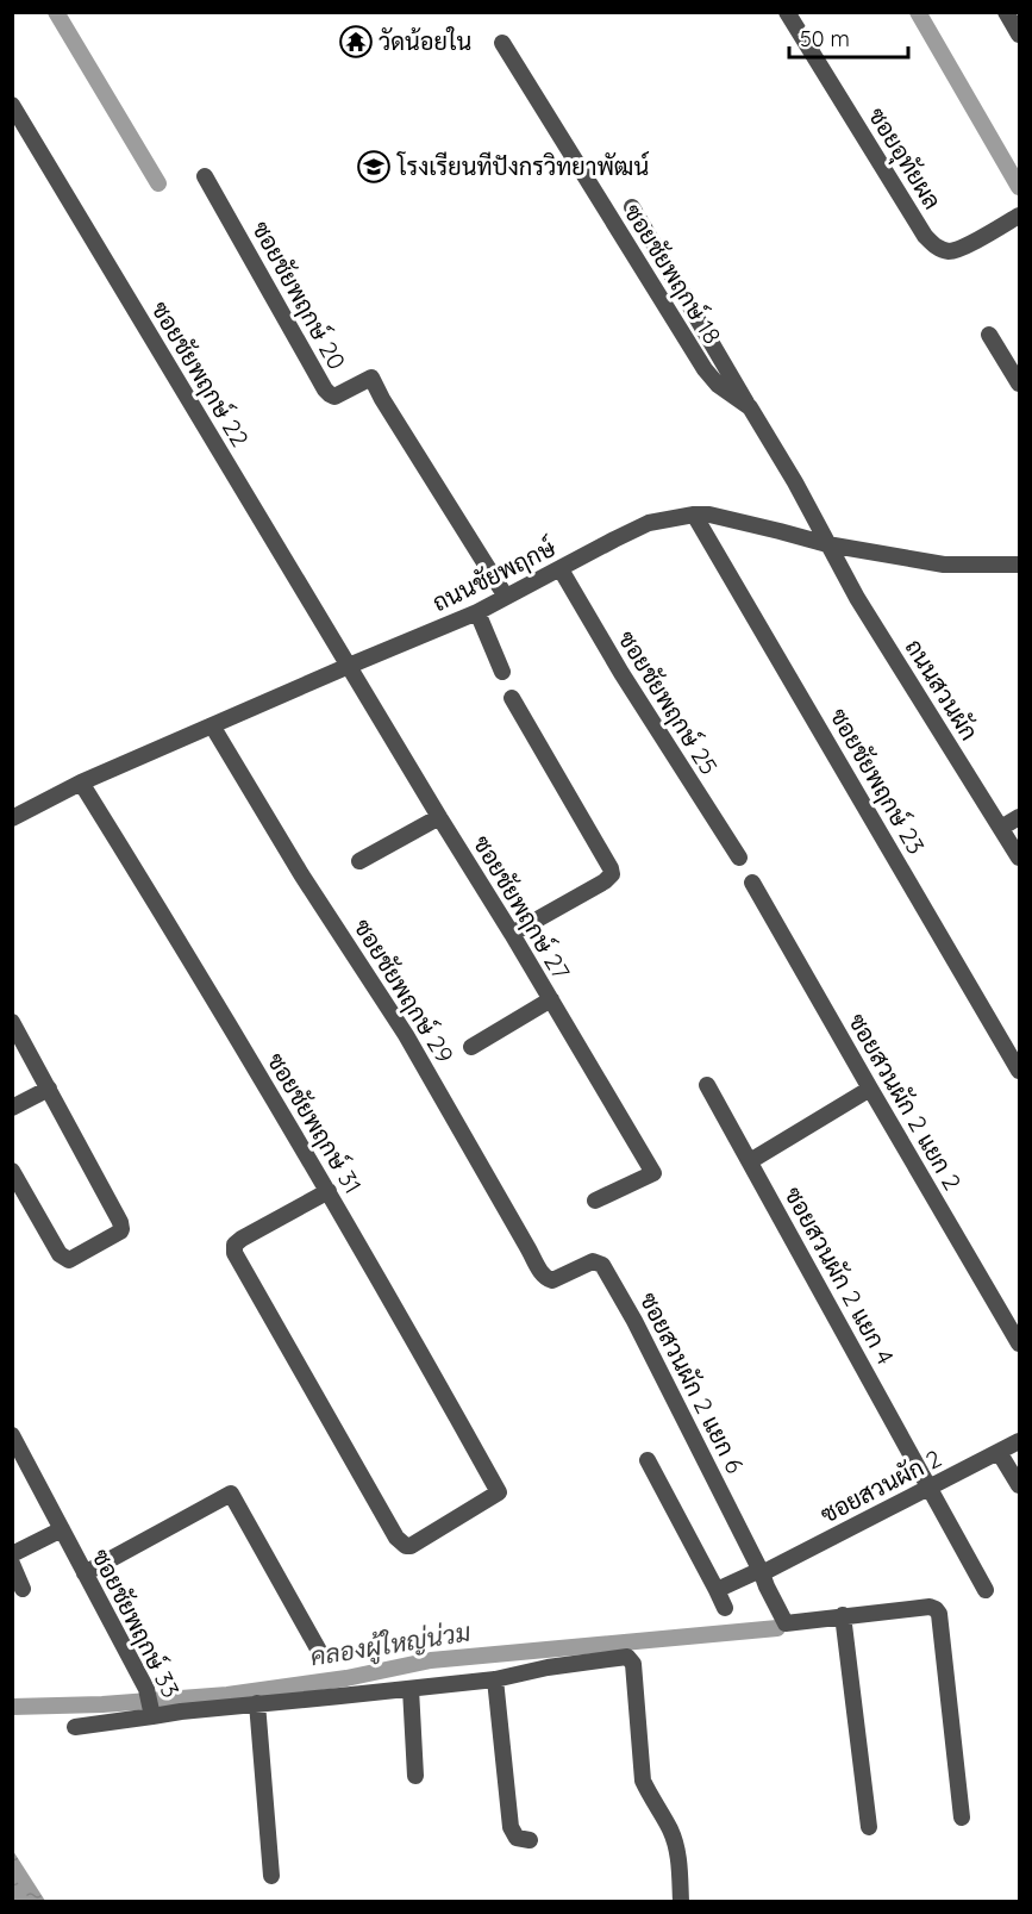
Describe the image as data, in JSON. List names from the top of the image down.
{
  "streets": {
    "street": [
      "ซอยอุทัยผล",
      "ซอยชัยพฤกษ์ 18",
      "ซอยชัยพฤกษ์ 20",
      "ซอยชัยพฤกษ์ 22",
      "ถนนชัยพฤกษ์",
      "ถนนสวนผัก",
      "ซอยชัยพฤกษ์ 25",
      "ซอยชัยพฤกษ์ 23",
      "ซอยชัยพฤกษ์ 27",
      "ซอยชัยพฤกษ์ 29",
      "ซอยสวนผัก 2 แยก 2",
      "ซอยชัยพฤกษ์ 31",
      "ซอยสวนผัก 2 แยก 4",
      "ซอยสวนผัก 2 แยก 6",
      "ซอยสวนผัก 2",
      "ซอยชัยพฤกษ์ 33"
    ]
  },
  "crossings": [
    ["ซอยชัยพฤกษ์ 18", "ถนนชัยพฤกษ์"],
    ["ซอยชัยพฤกษ์ 18", "ถนนสวนผัก"],
    ["ซอยชัยพฤกษ์ 20", "ถนนชัยพฤกษ์"],
    ["ซอยชัยพฤกษ์ 22", "ถนนชัยพฤกษ์"],
    ["ซอยชัยพฤกษ์ 22", "ซอยชัยพฤกษ์ 27"],
    ["ถนนชัยพฤกษ์", "ถนนสวนผัก"],
    ["ถนนชัยพฤกษ์", "ซอยชัยพฤกษ์ 25"],
    ["ถนนชัยพฤกษ์", "ซอยชัยพฤกษ์ 23"],
    ["ถนนชัยพฤกษ์", "ซอยชัยพฤกษ์ 27"],
    ["ถนนชัยพฤกษ์", "ซอยชัยพฤกษ์ 29"],
    ["ถนนชัยพฤกษ์", "ซอยชัยพฤกษ์ 31"],
    ["ซอยชัยพฤกษ์ 29", "ซอยสวนผัก 2 แยก 6"],
    ["ซอยสวนผัก 2 แยก 4", "ซอยสวนผัก 2"],
    ["ซอยสวนผัก 2 แยก 6", "ซอยสวนผัก 2"]
  ],
  "water": ["คลองผู้ใหญ่น่วม"],
  "places": {
    "temple": ["วัดน้อยใน"],
    "school or university": ["โรงเรียนทีปังกรวิทยาพัฒน์"]
  },
  "scale_bar": "50 m"
}
